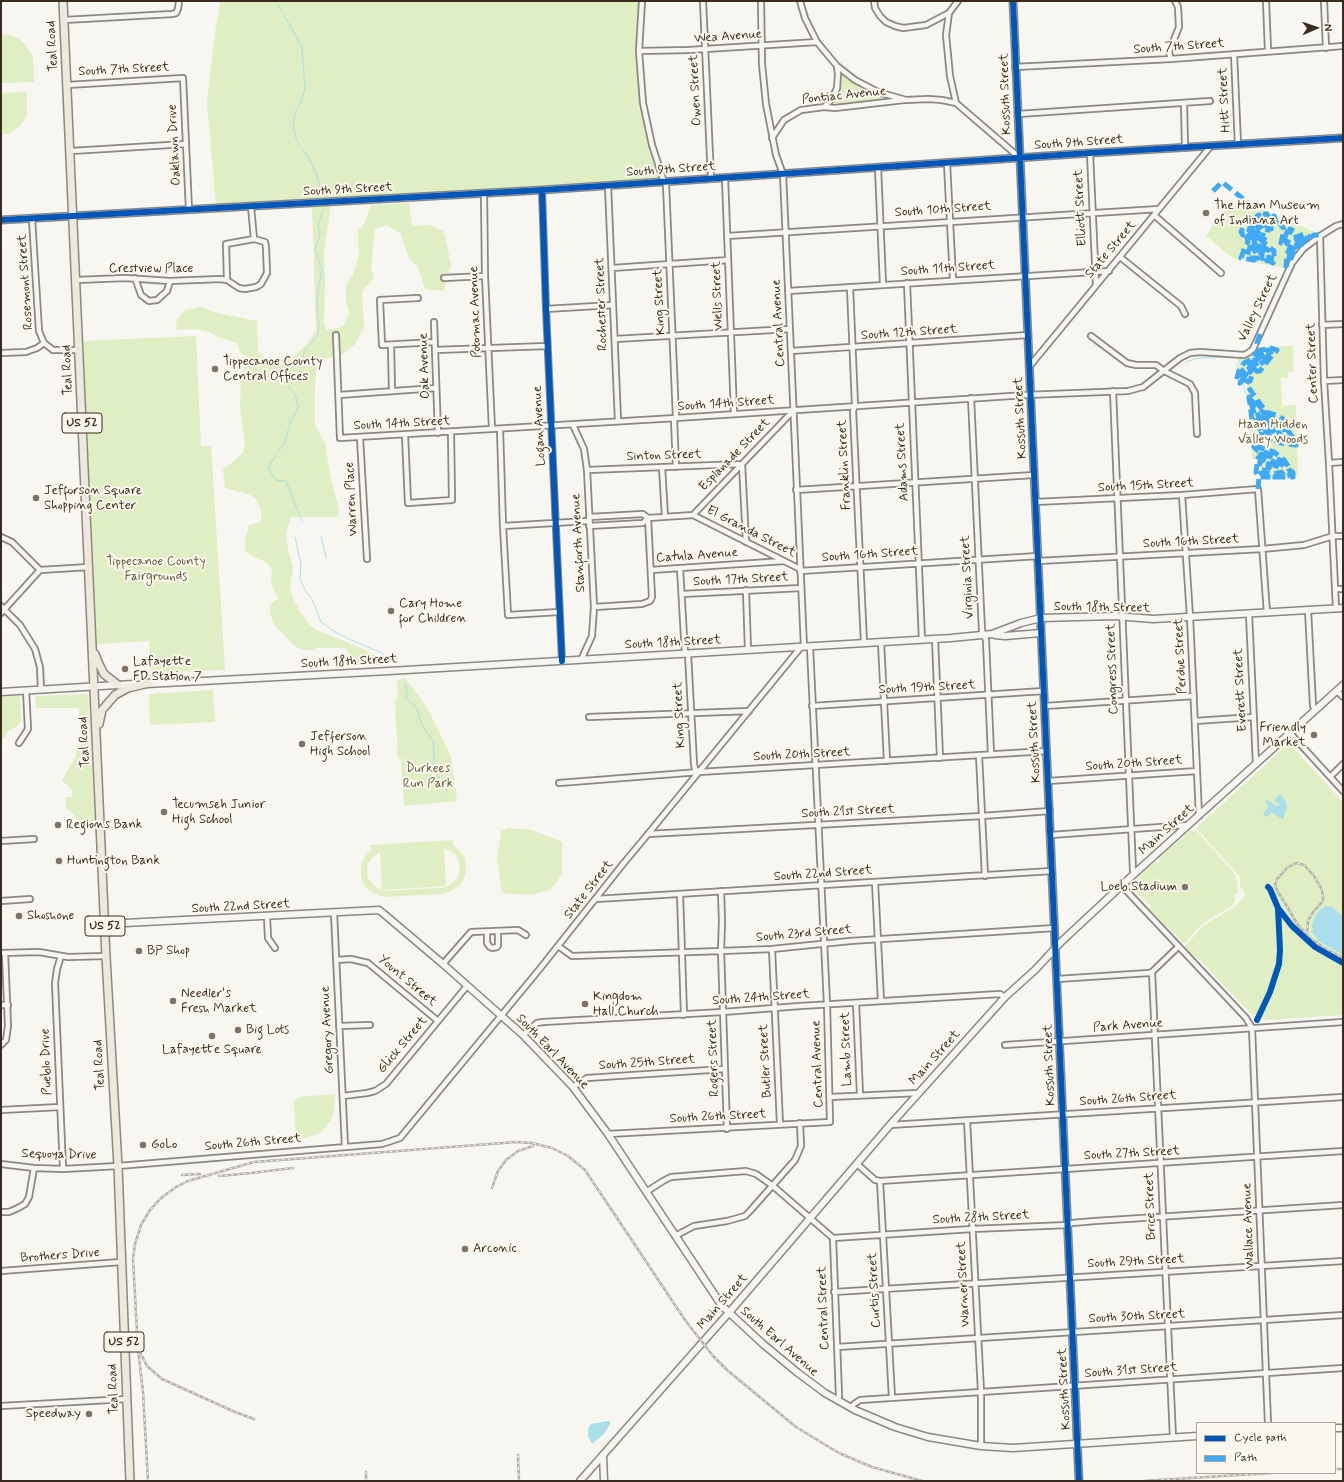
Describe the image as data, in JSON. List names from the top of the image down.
{
  "streets": {
    "main road": ["Teal Road", "US 52"],
    "street": [
      "Wea Avenue",
      "South 7th Street",
      "Owen Street",
      "Kossuth Street",
      "Pontiac Avenue",
      "Hitt Street",
      "South 9th Street",
      "Oaklawn Drive",
      "Elliott Street",
      "South 10th Street",
      "State Street",
      "Crestview Place",
      "South 11th Street",
      "Rosemont Street",
      "Wells Street",
      "King Street",
      "Rochester Street",
      "Valley Street",
      "Potomac Avenue",
      "Central Avenue",
      "South 12th Street",
      "Center Street",
      "Oak Avenue",
      "South 14th Street",
      "Logan Avenue",
      "Esplanade Street",
      "Sinton Street",
      "Adams Street",
      "Franklin Street",
      "South 15th Street",
      "Warren Place",
      "El Granda Street",
      "South 16th Street",
      "Stanforth Avenue",
      "Catula Avenue",
      "Virginia Street",
      "South 17th Street",
      "South 18th Street",
      "Perdue Street",
      "Congress Street",
      "South 19th Street",
      "Everett Street",
      "South 20th Street",
      "South 21st Street",
      "Main Street",
      "South 22nd Street",
      "South 23rd Street",
      "Yount Street",
      "South 24th Street",
      "Park Avenue",
      "Gregory Avenue",
      "Glick Street",
      "Lamb Street",
      "South Earl Avenue",
      "Rogers Street",
      "Butler Street",
      "Pueblo Drive",
      "South 25th Street",
      "South 26th Street",
      "South 27th Street",
      "Sequoya Drive",
      "Brice Street",
      "South 28th Street",
      "Wallace Avenue",
      "Brothers Drive",
      "South 29th Street",
      "Warner Street",
      "Curtis Street",
      "Central Street",
      "South 30th Street",
      "South 31st Street"
    ]
  },
  "crossings": [
    ["Wea Avenue", "Owen Street"],
    ["Wea Avenue", "King Street"],
    ["Wea Avenue", "Central Avenue"],
    ["Teal Road", "South 7th Street"],
    ["Teal Road", "South 9th Street"],
    ["Teal Road", "Crestview Place"],
    ["Teal Road", "South 18th Street"],
    ["Teal Road", "South 22nd Street"],
    ["Teal Road", "South 26th Street"],
    ["Teal Road", "Sequoya Drive"],
    ["Teal Road", "Brothers Drive"],
    ["South 7th Street", "Kossuth Street"],
    ["South 7th Street", "Hitt Street"],
    ["South 7th Street", "Oaklawn Drive"],
    ["Owen Street", "South 9th Street"],
    ["Kossuth Street", "South 9th Street"],
    ["Kossuth Street", "South 10th Street"],
    ["Kossuth Street", "State Street"],
    ["Kossuth Street", "South 11th Street"],
    ["Kossuth Street", "South 12th Street"],
    ["Kossuth Street", "South 14th Street"],
    ["Kossuth Street", "South 15th Street"],
    ["Kossuth Street", "South 16th Street"],
    ["Kossuth Street", "South 18th Street"],
    ["Kossuth Street", "South 19th Street"],
    ["Kossuth Street", "South 20th Street"],
    ["Kossuth Street", "South 21st Street"],
    ["Kossuth Street", "Main Street"],
    ["Kossuth Street", "South 22nd Street"],
    ["Kossuth Street", "South 23rd Street"],
    ["Kossuth Street", "Park Avenue"],
    ["Kossuth Street", "South Earl Avenue"],
    ["Kossuth Street", "South 26th Street"],
    ["Kossuth Street", "South 27th Street"],
    ["Kossuth Street", "South 28th Street"],
    ["Kossuth Street", "South 29th Street"],
    ["Kossuth Street", "South 30th Street"],
    ["Kossuth Street", "South 31st Street"],
    ["Pontiac Avenue", "Central Avenue"],
    ["Hitt Street", "South 9th Street"],
    ["South 9th Street", "Oaklawn Drive"],
    ["South 9th Street", "Elliott Street"],
    ["South 9th Street", "State Street"],
    ["South 9th Street", "Rosemont Street"],
    ["South 9th Street", "Wells Street"],
    ["South 9th Street", "King Street"],
    ["South 9th Street", "Rochester Street"],
    ["South 9th Street", "Potomac Avenue"],
    ["South 9th Street", "Central Avenue"],
    ["South 9th Street", "Logan Avenue"],
    ["Elliott Street", "South 10th Street"],
    ["Elliott Street", "State Street"],
    ["Elliott Street", "South 11th Street"],
    ["South 10th Street", "State Street"],
    ["South 10th Street", "Wells Street"],
    ["South 10th Street", "Central Avenue"],
    ["State Street", "South 11th Street"],
    ["State Street", "King Street"],
    ["State Street", "Central Avenue"],
    ["State Street", "South 18th Street"],
    ["State Street", "South 20th Street"],
    ["State Street", "South 21st Street"],
    ["State Street", "South 22nd Street"],
    ["State Street", "South 23rd Street"],
    ["State Street", "South Earl Avenue"],
    ["State Street", "South 26th Street"],
    ["South 11th Street", "Central Avenue"],
    ["South 11th Street", "Adams Street"],
    ["South 11th Street", "Franklin Street"],
    ["Wells Street", "South 14th Street"],
    ["King Street", "South 14th Street"],
    ["King Street", "Sinton Street"],
    ["King Street", "Catula Avenue"],
    ["King Street", "South 17th Street"],
    ["King Street", "South 18th Street"],
    ["King Street", "South 20th Street"],
    ["Rochester Street", "South 14th Street"],
    ["Valley Street", "Center Street"],
    ["Valley Street", "South 14th Street"],
    ["Valley Street", "Congress Street"],
    ["Potomac Avenue", "South 14th Street"],
    ["Central Avenue", "South 12th Street"],
    ["Central Avenue", "South 14th Street"],
    ["Central Avenue", "Esplanade Street"],
    ["Central Avenue", "El Granda Street"],
    ["Central Avenue", "South 16th Street"],
    ["Central Avenue", "South 17th Street"],
    ["Central Avenue", "South 18th Street"],
    ["Central Avenue", "South 19th Street"],
    ["Central Avenue", "South 20th Street"],
    ["Central Avenue", "South 21st Street"],
    ["Central Avenue", "South 22nd Street"],
    ["Central Avenue", "South 23rd Street"],
    ["Central Avenue", "South 24th Street"],
    ["Central Avenue", "South 26th Street"],
    ["South 12th Street", "Adams Street"],
    ["South 12th Street", "Franklin Street"],
    ["Center Street", "South 16th Street"],
    ["Center Street", "South 18th Street"],
    ["Oak Avenue", "South 14th Street"],
    ["South 14th Street", "Logan Avenue"],
    ["South 14th Street", "Esplanade Street"],
    ["South 14th Street", "Adams Street"],
    ["South 14th Street", "Franklin Street"],
    ["South 14th Street", "Warren Place"],
    ["South 14th Street", "Stanforth Avenue"],
    ["South 14th Street", "Virginia Street"],
    ["South 14th Street", "Congress Street"],
    ["Logan Avenue", "South 18th Street"],
    ["Esplanade Street", "Sinton Street"],
    ["Esplanade Street", "El Granda Street"],
    ["Sinton Street", "Stanforth Avenue"],
    ["Adams Street", "South 16th Street"],
    ["Adams Street", "South 18th Street"],
    ["Franklin Street", "South 16th Street"],
    ["Franklin Street", "South 18th Street"],
    ["South 15th Street", "South 16th Street"],
    ["South 15th Street", "Perdue Street"],
    ["South 15th Street", "Congress Street"],
    ["El Granda Street", "South 16th Street"],
    ["El Granda Street", "Catula Avenue"],
    ["South 16th Street", "Virginia Street"],
    ["South 16th Street", "Perdue Street"],
    ["South 16th Street", "Congress Street"],
    ["Stanforth Avenue", "Catula Avenue"],
    ["Stanforth Avenue", "South 18th Street"],
    ["Virginia Street", "South 18th Street"],
    ["Virginia Street", "South 19th Street"],
    ["Virginia Street", "South 20th Street"],
    ["South 18th Street", "Perdue Street"],
    ["South 18th Street", "Congress Street"],
    ["South 18th Street", "Everett Street"],
    ["Perdue Street", "South 20th Street"],
    ["Perdue Street", "Main Street"],
    ["Congress Street", "South 20th Street"],
    ["Congress Street", "Main Street"],
    ["Everett Street", "Main Street"],
    ["Main Street", "South 24th Street"],
    ["Main Street", "South Earl Avenue"],
    ["Main Street", "South 26th Street"],
    ["South 22nd Street", "Gregory Avenue"],
    ["South 22nd Street", "South Earl Avenue"],
    ["South 22nd Street", "Rogers Street"],
    ["South 23rd Street", "Rogers Street"],
    ["South 23rd Street", "Butler Street"],
    ["Yount Street", "Gregory Avenue"],
    ["Yount Street", "Glick Street"],
    ["South 24th Street", "Lamb Street"],
    ["South 24th Street", "South Earl Avenue"],
    ["South 24th Street", "Rogers Street"],
    ["South 24th Street", "Butler Street"],
    ["Park Avenue", "Brice Street"],
    ["Park Avenue", "Wallace Avenue"],
    ["Gregory Avenue", "Glick Street"],
    ["Gregory Avenue", "South 26th Street"],
    ["Glick Street", "South Earl Avenue"],
    ["South Earl Avenue", "South 25th Street"],
    ["South Earl Avenue", "South 26th Street"],
    ["South Earl Avenue", "Brice Street"],
    ["South Earl Avenue", "Warner Street"],
    ["South Earl Avenue", "Central Street"],
    ["South Earl Avenue", "South 31st Street"],
    ["Rogers Street", "South 25th Street"],
    ["Rogers Street", "South 26th Street"],
    ["Butler Street", "South 26th Street"],
    ["Pueblo Drive", "Sequoya Drive"],
    ["South 26th Street", "Sequoya Drive"],
    ["South 26th Street", "Brice Street"],
    ["South 26th Street", "Wallace Avenue"],
    ["South 26th Street", "Warner Street"],
    ["South 27th Street", "Brice Street"],
    ["South 27th Street", "Wallace Avenue"],
    ["South 27th Street", "Warner Street"],
    ["South 27th Street", "Curtis Street"],
    ["Brice Street", "South 28th Street"],
    ["Brice Street", "South 29th Street"],
    ["Brice Street", "South 30th Street"],
    ["Brice Street", "South 31st Street"],
    ["South 28th Street", "Wallace Avenue"],
    ["South 28th Street", "Warner Street"],
    ["South 28th Street", "Curtis Street"],
    ["South 28th Street", "Central Street"],
    ["Wallace Avenue", "South 29th Street"],
    ["Wallace Avenue", "South 30th Street"],
    ["Wallace Avenue", "South 31st Street"],
    ["South 29th Street", "Warner Street"],
    ["South 29th Street", "Curtis Street"],
    ["South 29th Street", "Central Street"],
    ["Warner Street", "South 30th Street"],
    ["Warner Street", "South 31st Street"],
    ["Curtis Street", "South 30th Street"],
    ["Curtis Street", "South 31st Street"],
    ["Central Street", "South 30th Street"]
  ],
  "parks": ["Haan Hidden Valley Woods", "Tippecanoe County Fairgrounds", "Durkees Run Park"],
  "places": [
    "The Haan Museum of Indiana Art",
    "Tippecanoe County Central Offices",
    "Jefforson Square Shopping Center",
    "Cary Home for Children",
    "Lafayette FD Station 7",
    "Friendly Market",
    "Jefferson High School",
    "Tecumseh Junior High School",
    "Regions Bank",
    "Huntington Bank",
    "Loeb Stadium",
    "Shoshone",
    "BP Shop",
    "Needler's Fresh Market",
    "Kingdom Hall Church",
    "Big Lots",
    "Lafayette Square",
    "GoLo",
    "Arconic",
    "Speedway"
  ],
  "legend": ["Cycle path", "Path"],
  "north": "right"
}
